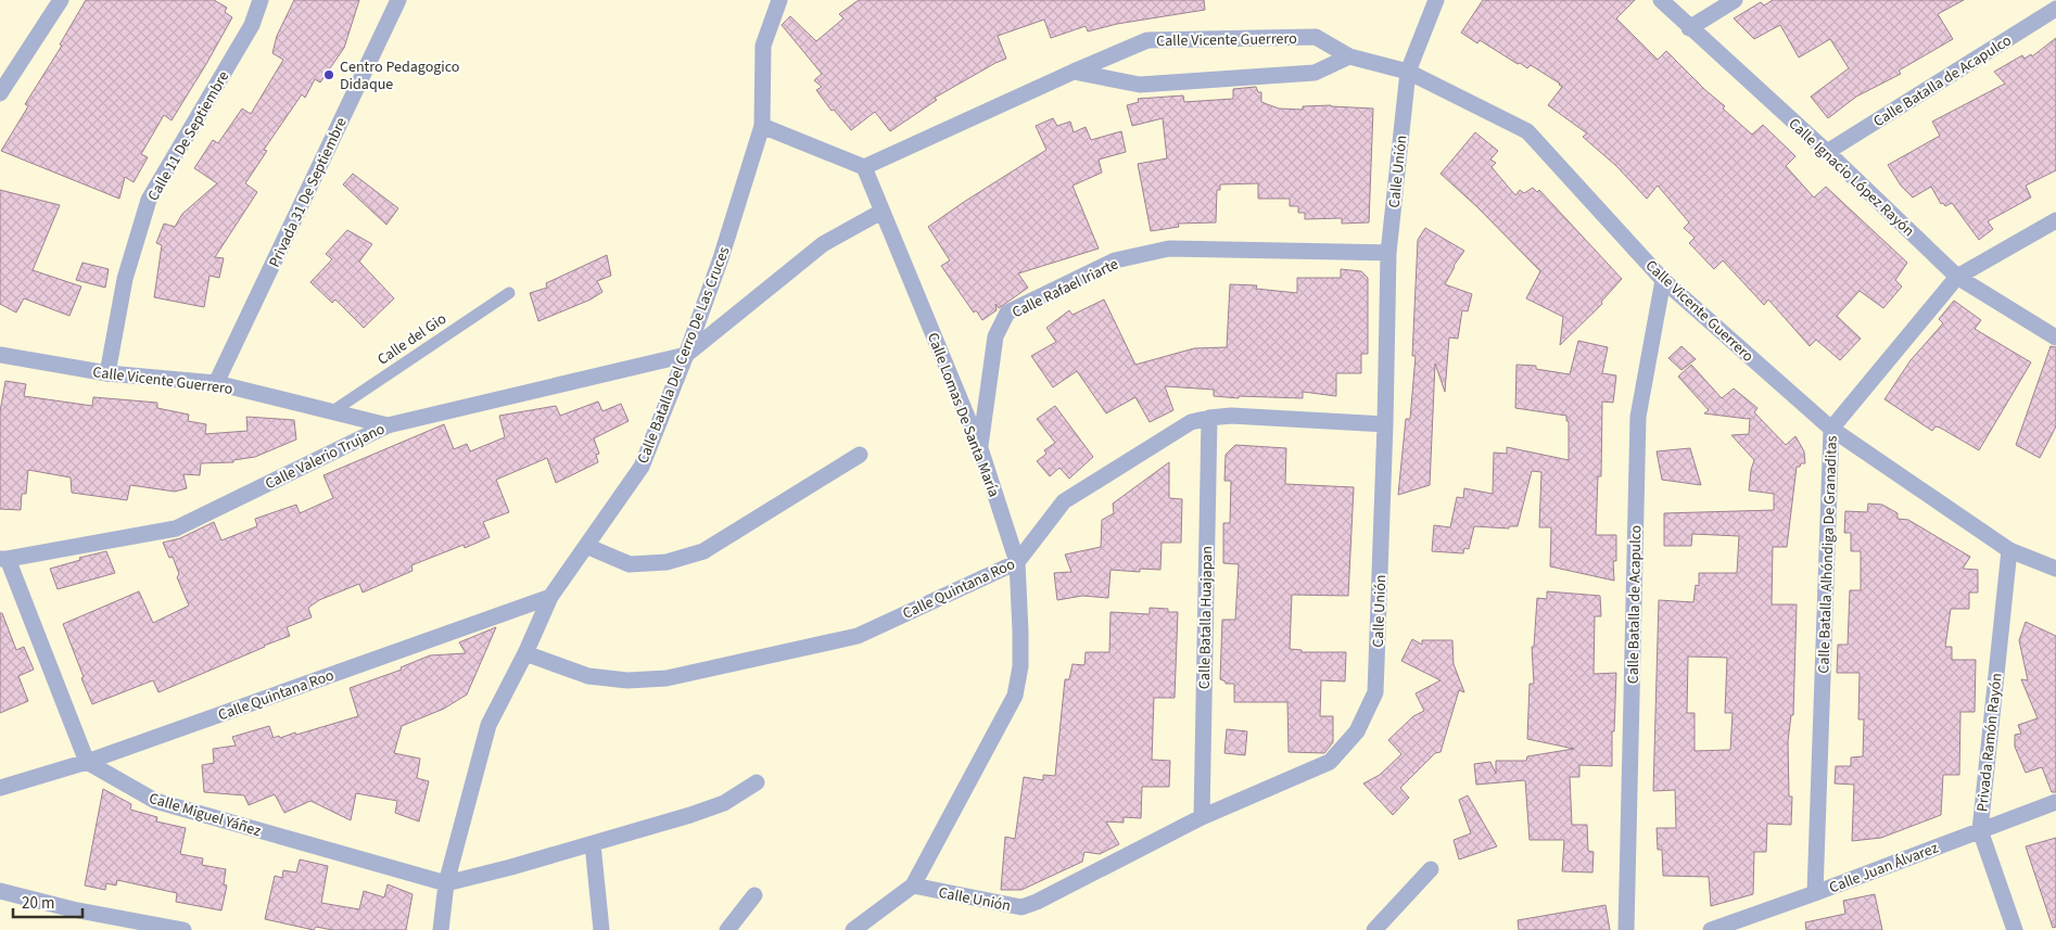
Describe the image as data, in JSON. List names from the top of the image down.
{
  "streets": {
    "street": [
      "Calle Vicente Guerrero",
      "Calle Batalla de Acapulco",
      "Calle 11 De Septiembre",
      "Calle Unión",
      "Calle Ignacio López Rayón",
      "Privada 31 De Septiembre",
      "Calle Rafael Iriarte",
      "Calle Batalla Del Cerro De Las Cruces",
      "Calle Lomas De Santa María",
      "Calle Valerio Trujano",
      "Calle Batalla Alhóndiga De Granaditas",
      "Calle Quintana Roo",
      "Calle Batalla Huajapan",
      "Privada Ramón Rayón",
      "Calle Miguel Yáñez",
      "Calle Juan Álvarez"
    ],
    "lane": ["Calle del Gio"]
  },
  "crossings": [
    ["Calle Vicente Guerrero", "Calle Batalla de Acapulco"],
    ["Calle Vicente Guerrero", "Calle 11 De Septiembre"],
    ["Calle Vicente Guerrero", "Calle Unión"],
    ["Calle Vicente Guerrero", "Privada 31 De Septiembre"],
    ["Calle Vicente Guerrero", "Calle del Gio"],
    ["Calle Vicente Guerrero", "Calle Lomas De Santa María"],
    ["Calle Vicente Guerrero", "Calle Valerio Trujano"],
    ["Calle Vicente Guerrero", "Calle Batalla Alhóndiga De Granaditas"],
    ["Calle Vicente Guerrero", "Privada Ramón Rayón"],
    ["Calle Batalla de Acapulco", "Calle Ignacio López Rayón"],
    ["Calle Unión", "Calle Rafael Iriarte"],
    ["Calle Unión", "Calle Lomas De Santa María"],
    ["Calle Unión", "Calle Quintana Roo"],
    ["Calle Unión", "Calle Batalla Huajapan"],
    ["Calle Ignacio López Rayón", "Calle Batalla Alhóndiga De Granaditas"],
    ["Calle Rafael Iriarte", "Calle Lomas De Santa María"],
    ["Calle Batalla Del Cerro De Las Cruces", "Calle Valerio Trujano"],
    ["Calle Batalla Del Cerro De Las Cruces", "Calle Quintana Roo"],
    ["Calle Batalla Del Cerro De Las Cruces", "Calle Miguel Yáñez"],
    ["Calle Lomas De Santa María", "Calle Quintana Roo"],
    ["Calle Batalla Alhóndiga De Granaditas", "Calle Juan Álvarez"],
    ["Calle Quintana Roo", "Calle Batalla Huajapan"],
    ["Calle Quintana Roo", "Calle Miguel Yáñez"],
    ["Privada Ramón Rayón", "Calle Juan Álvarez"]
  ],
  "places": ["Centro Pedagogico Didaque"],
  "scale_bar": "20 m"
}
